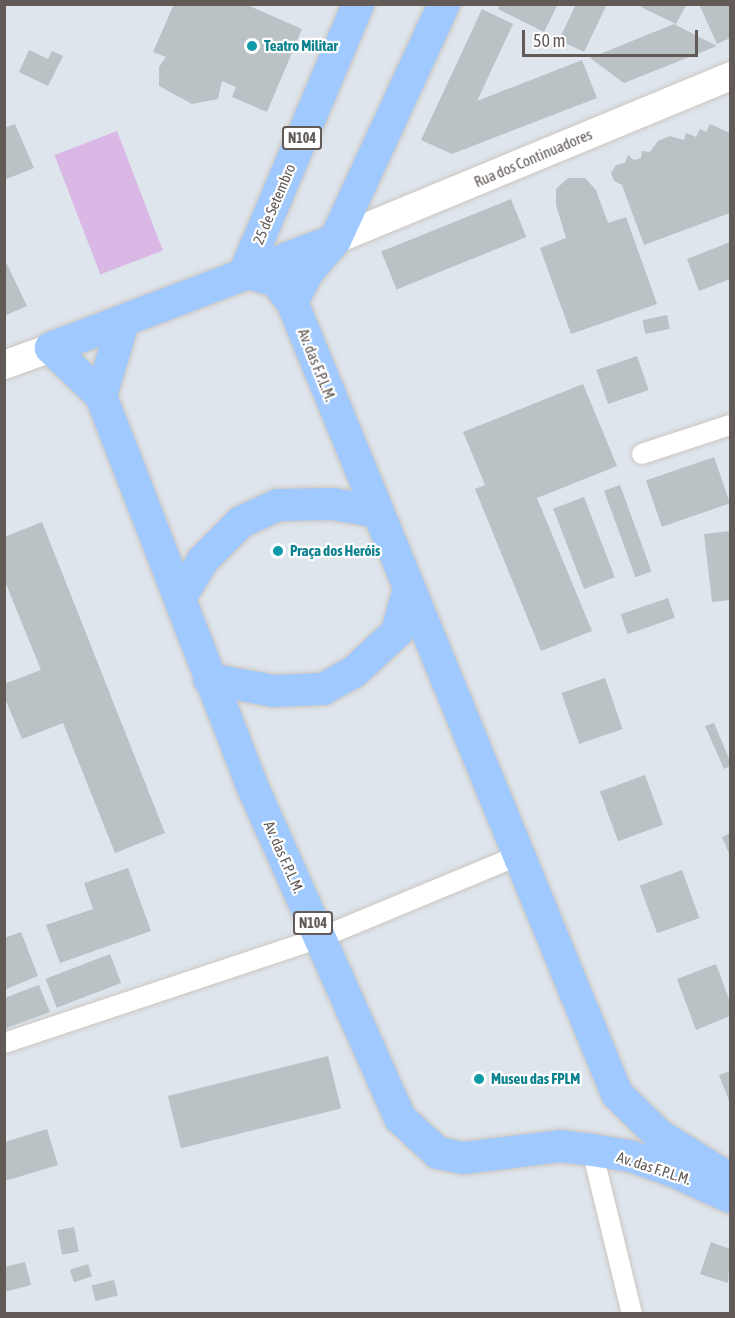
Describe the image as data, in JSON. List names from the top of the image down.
{
  "streets": {
    "main road": ["N104", "25 de Setembro", "Av. das F.P.L.M."],
    "street": ["Rua dos Continuadores"]
  },
  "crossings": [
    ["N104", "Av. das F.P.L.M."],
    ["25 de Setembro", "Av. das F.P.L.M."]
  ],
  "places": ["Teatro Militar", "Praça dos Heróis", "Museu das FPLM"],
  "scale_bar": "50 m"
}
